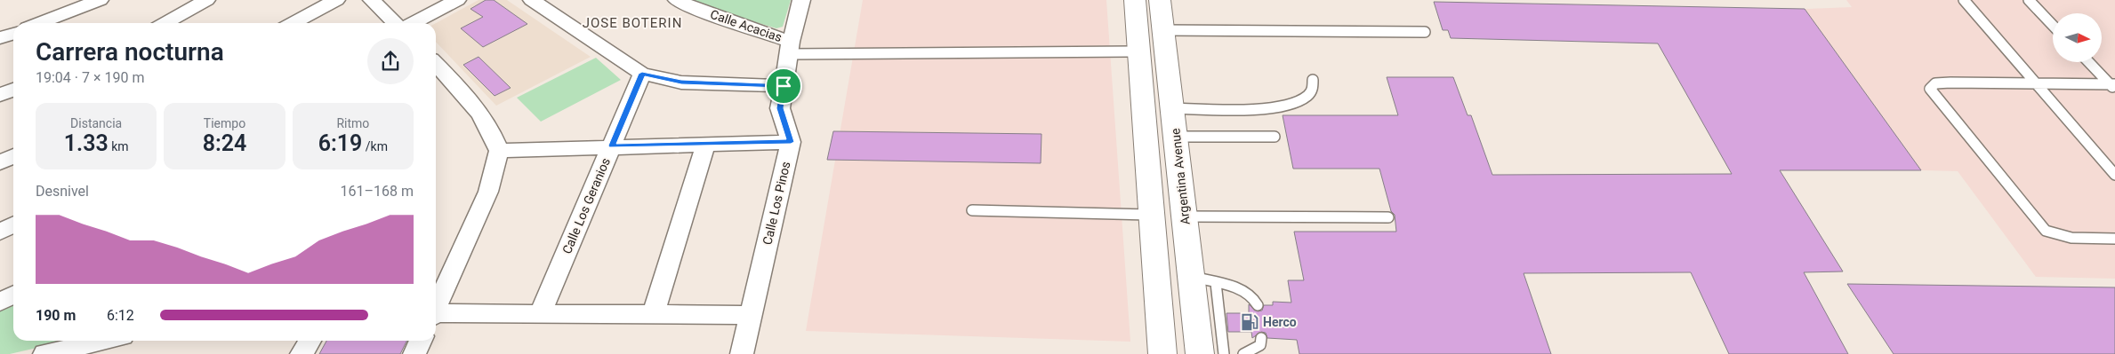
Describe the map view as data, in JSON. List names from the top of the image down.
{
  "streets": {
    "main road": ["Argentina Avenue"],
    "street": ["Calle Acacias", "Calle Los Pinos", "Calle Los Geranios"]
  },
  "districts": ["JOSE BOTERIN"],
  "places": {
    "fuel station": ["Herco"]
  },
  "north": "right",
  "page": {
    "heading": ["Carrera nocturna", "19:04 · 7 × 190 m"],
    "stats": [
      ["Distancia", "1.33 km"],
      ["Tiempo", "8:24"],
      ["Ritmo", "6:19 /km"]
    ],
    "chart": ["Desnivel", "161–168 m"],
    "list": [
      {
        "name": "190 m",
        "note": "6:12"
      }
    ]
  }
}
